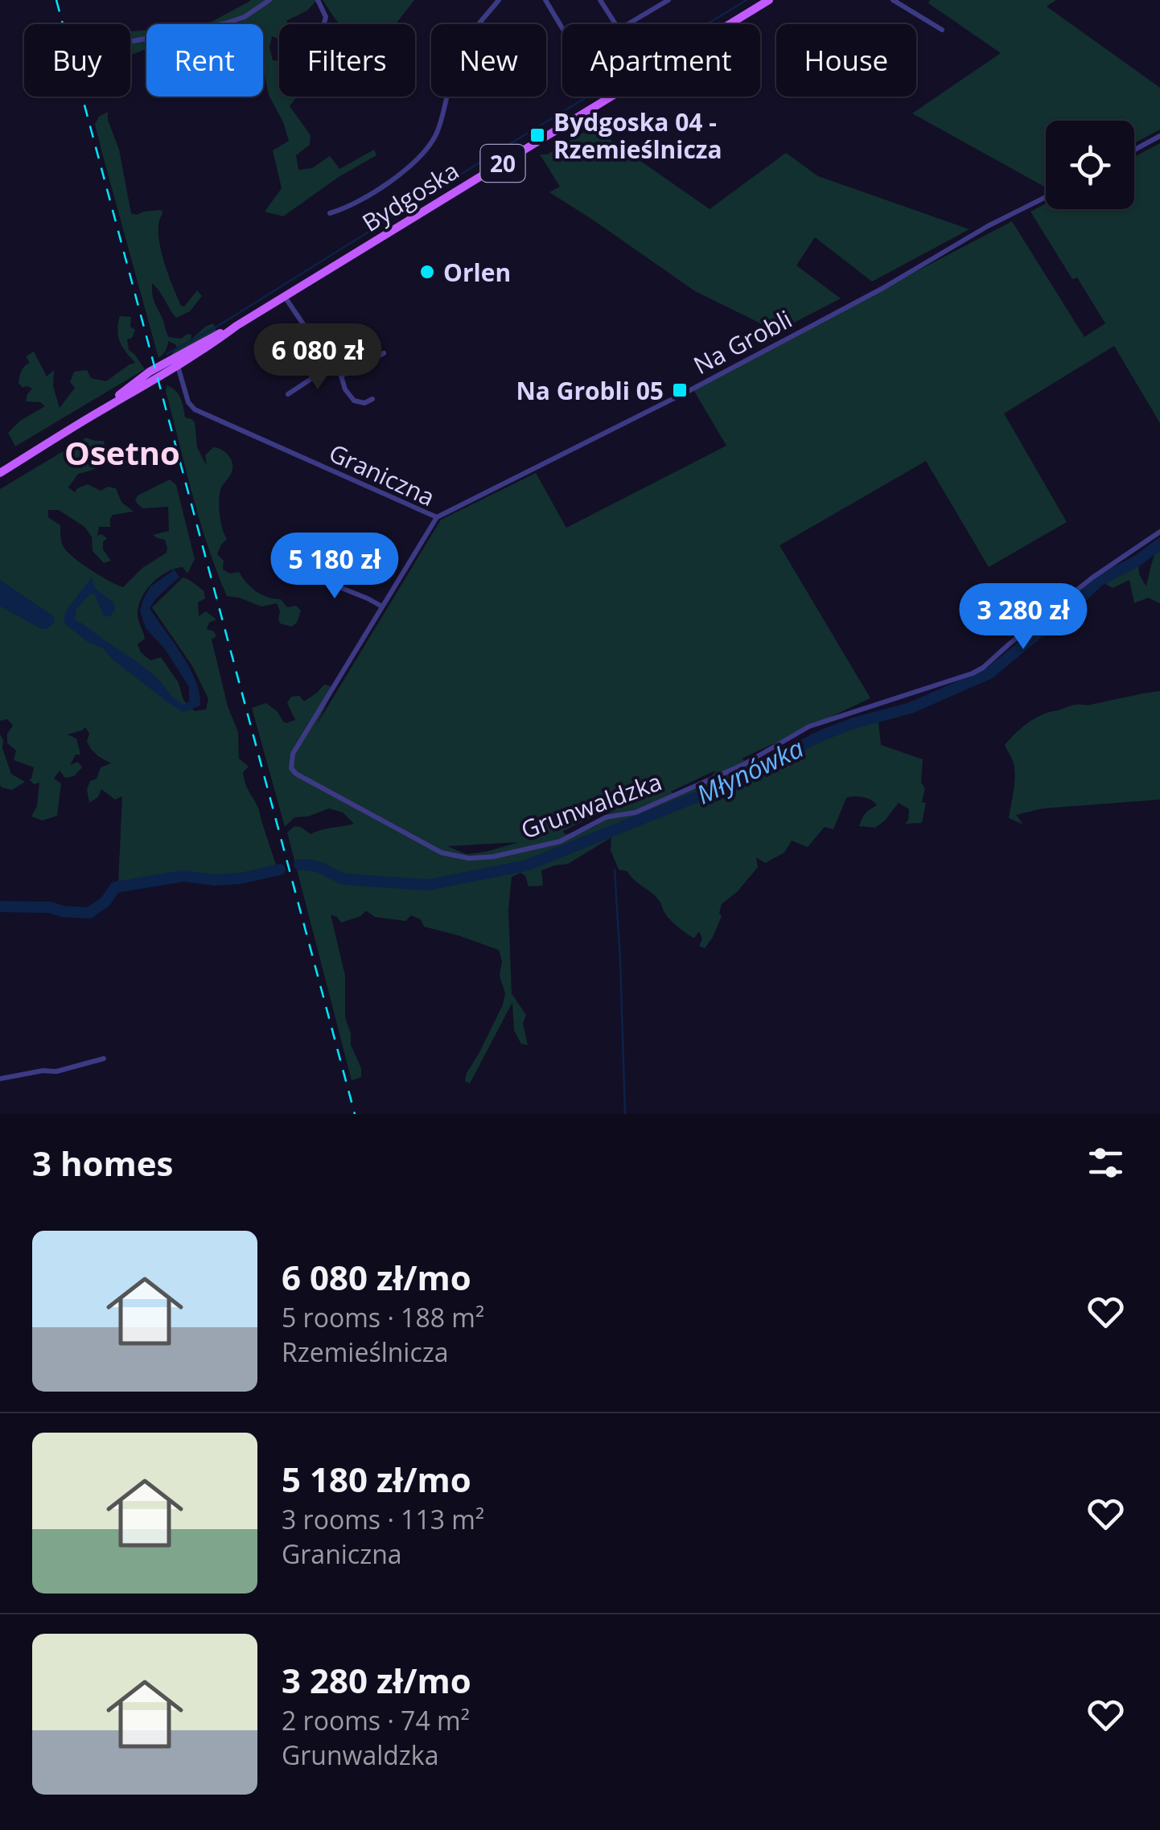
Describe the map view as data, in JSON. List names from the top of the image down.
{
  "streets": {
    "main road": ["20", "Bydgoska"],
    "street": ["Na Grobli", "Graniczna", "Grunwaldzka"]
  },
  "crossings": [
    ["Bydgoska", "Graniczna"],
    ["Na Grobli", "Graniczna"],
    ["Graniczna", "Grunwaldzka"]
  ],
  "districts": ["Osetno"],
  "water": ["Młynówka"],
  "places": {
    "transit": ["Bydgoska 04 - Rzemieślnicza", "Na Grobli 05"],
    "other": ["Orlen"]
  },
  "page": {
    "chip": [
      "Buy",
      "Rent",
      "Filters",
      "New",
      "Apartment",
      "House"
    ],
    "price": ["6 080 zł", "5 180 zł", "3 280 zł"],
    "heading": "3 homes",
    "list": [
      {
        "name": "6 080 zł/mo",
        "note": "5 rooms · 188 m² · Rzemieślnicza"
      },
      {
        "name": "5 180 zł/mo",
        "note": "3 rooms · 113 m² · Graniczna"
      },
      {
        "name": "3 280 zł/mo",
        "note": "2 rooms · 74 m² · Grunwaldzka"
      }
    ]
  }
}
